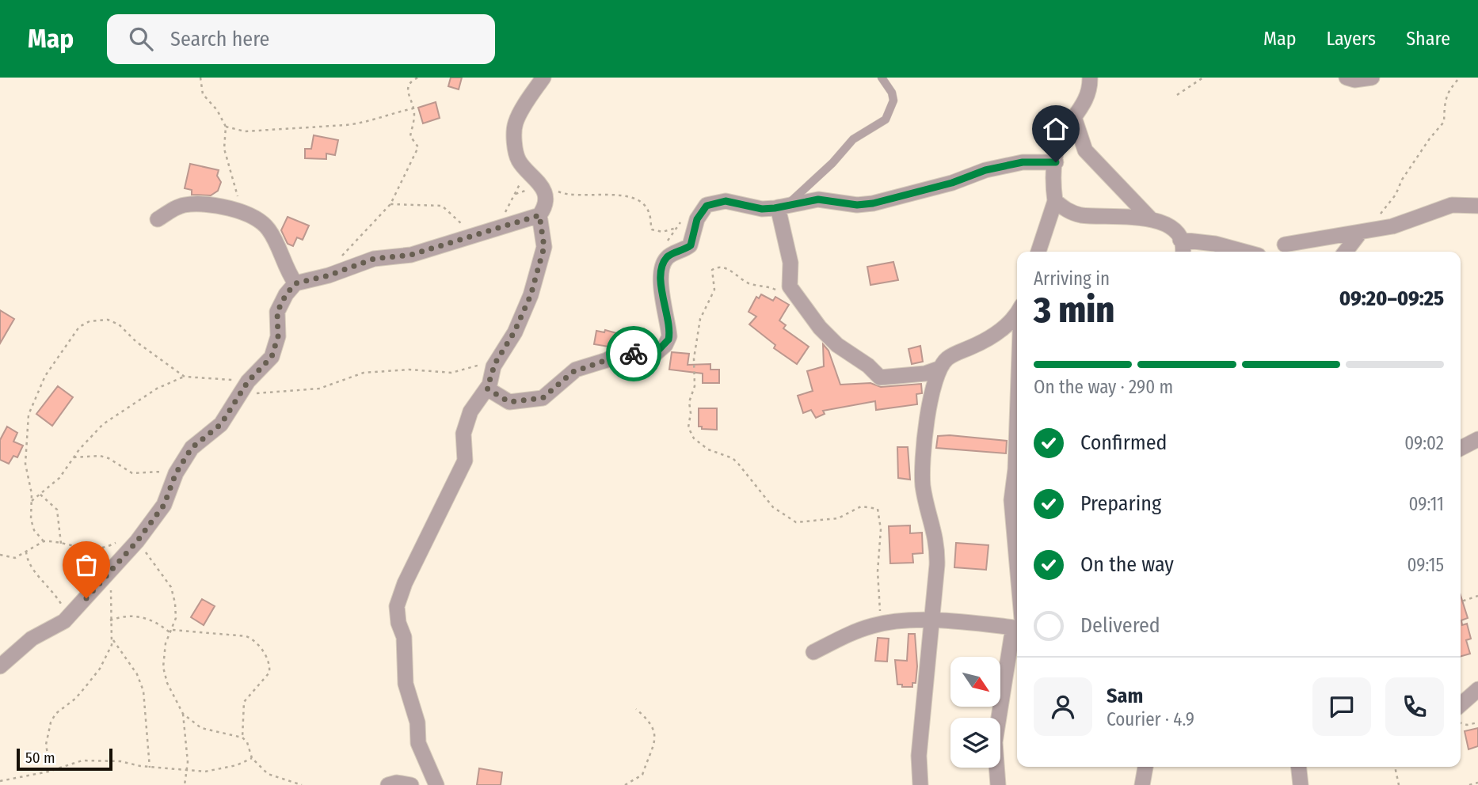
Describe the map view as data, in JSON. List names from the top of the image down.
{
  "scale_bar": "50 m",
  "north": "bottom right",
  "page": {
    "header": "Map",
    "search": "Search here",
    "nav": ["Map", "Layers", "Share"],
    "heading": ["3 min", "Arriving in", "09:20–09:25"],
    "panel": ["Sam", "Courier · 4.9"],
    "bar": "On the way · 290 m",
    "list": [
      ["Confirmed", "09:02"],
      ["Preparing", "09:11"],
      ["On the way", "09:15"],
      "Delivered"
    ],
    "scale": "50 m"
  }
}
